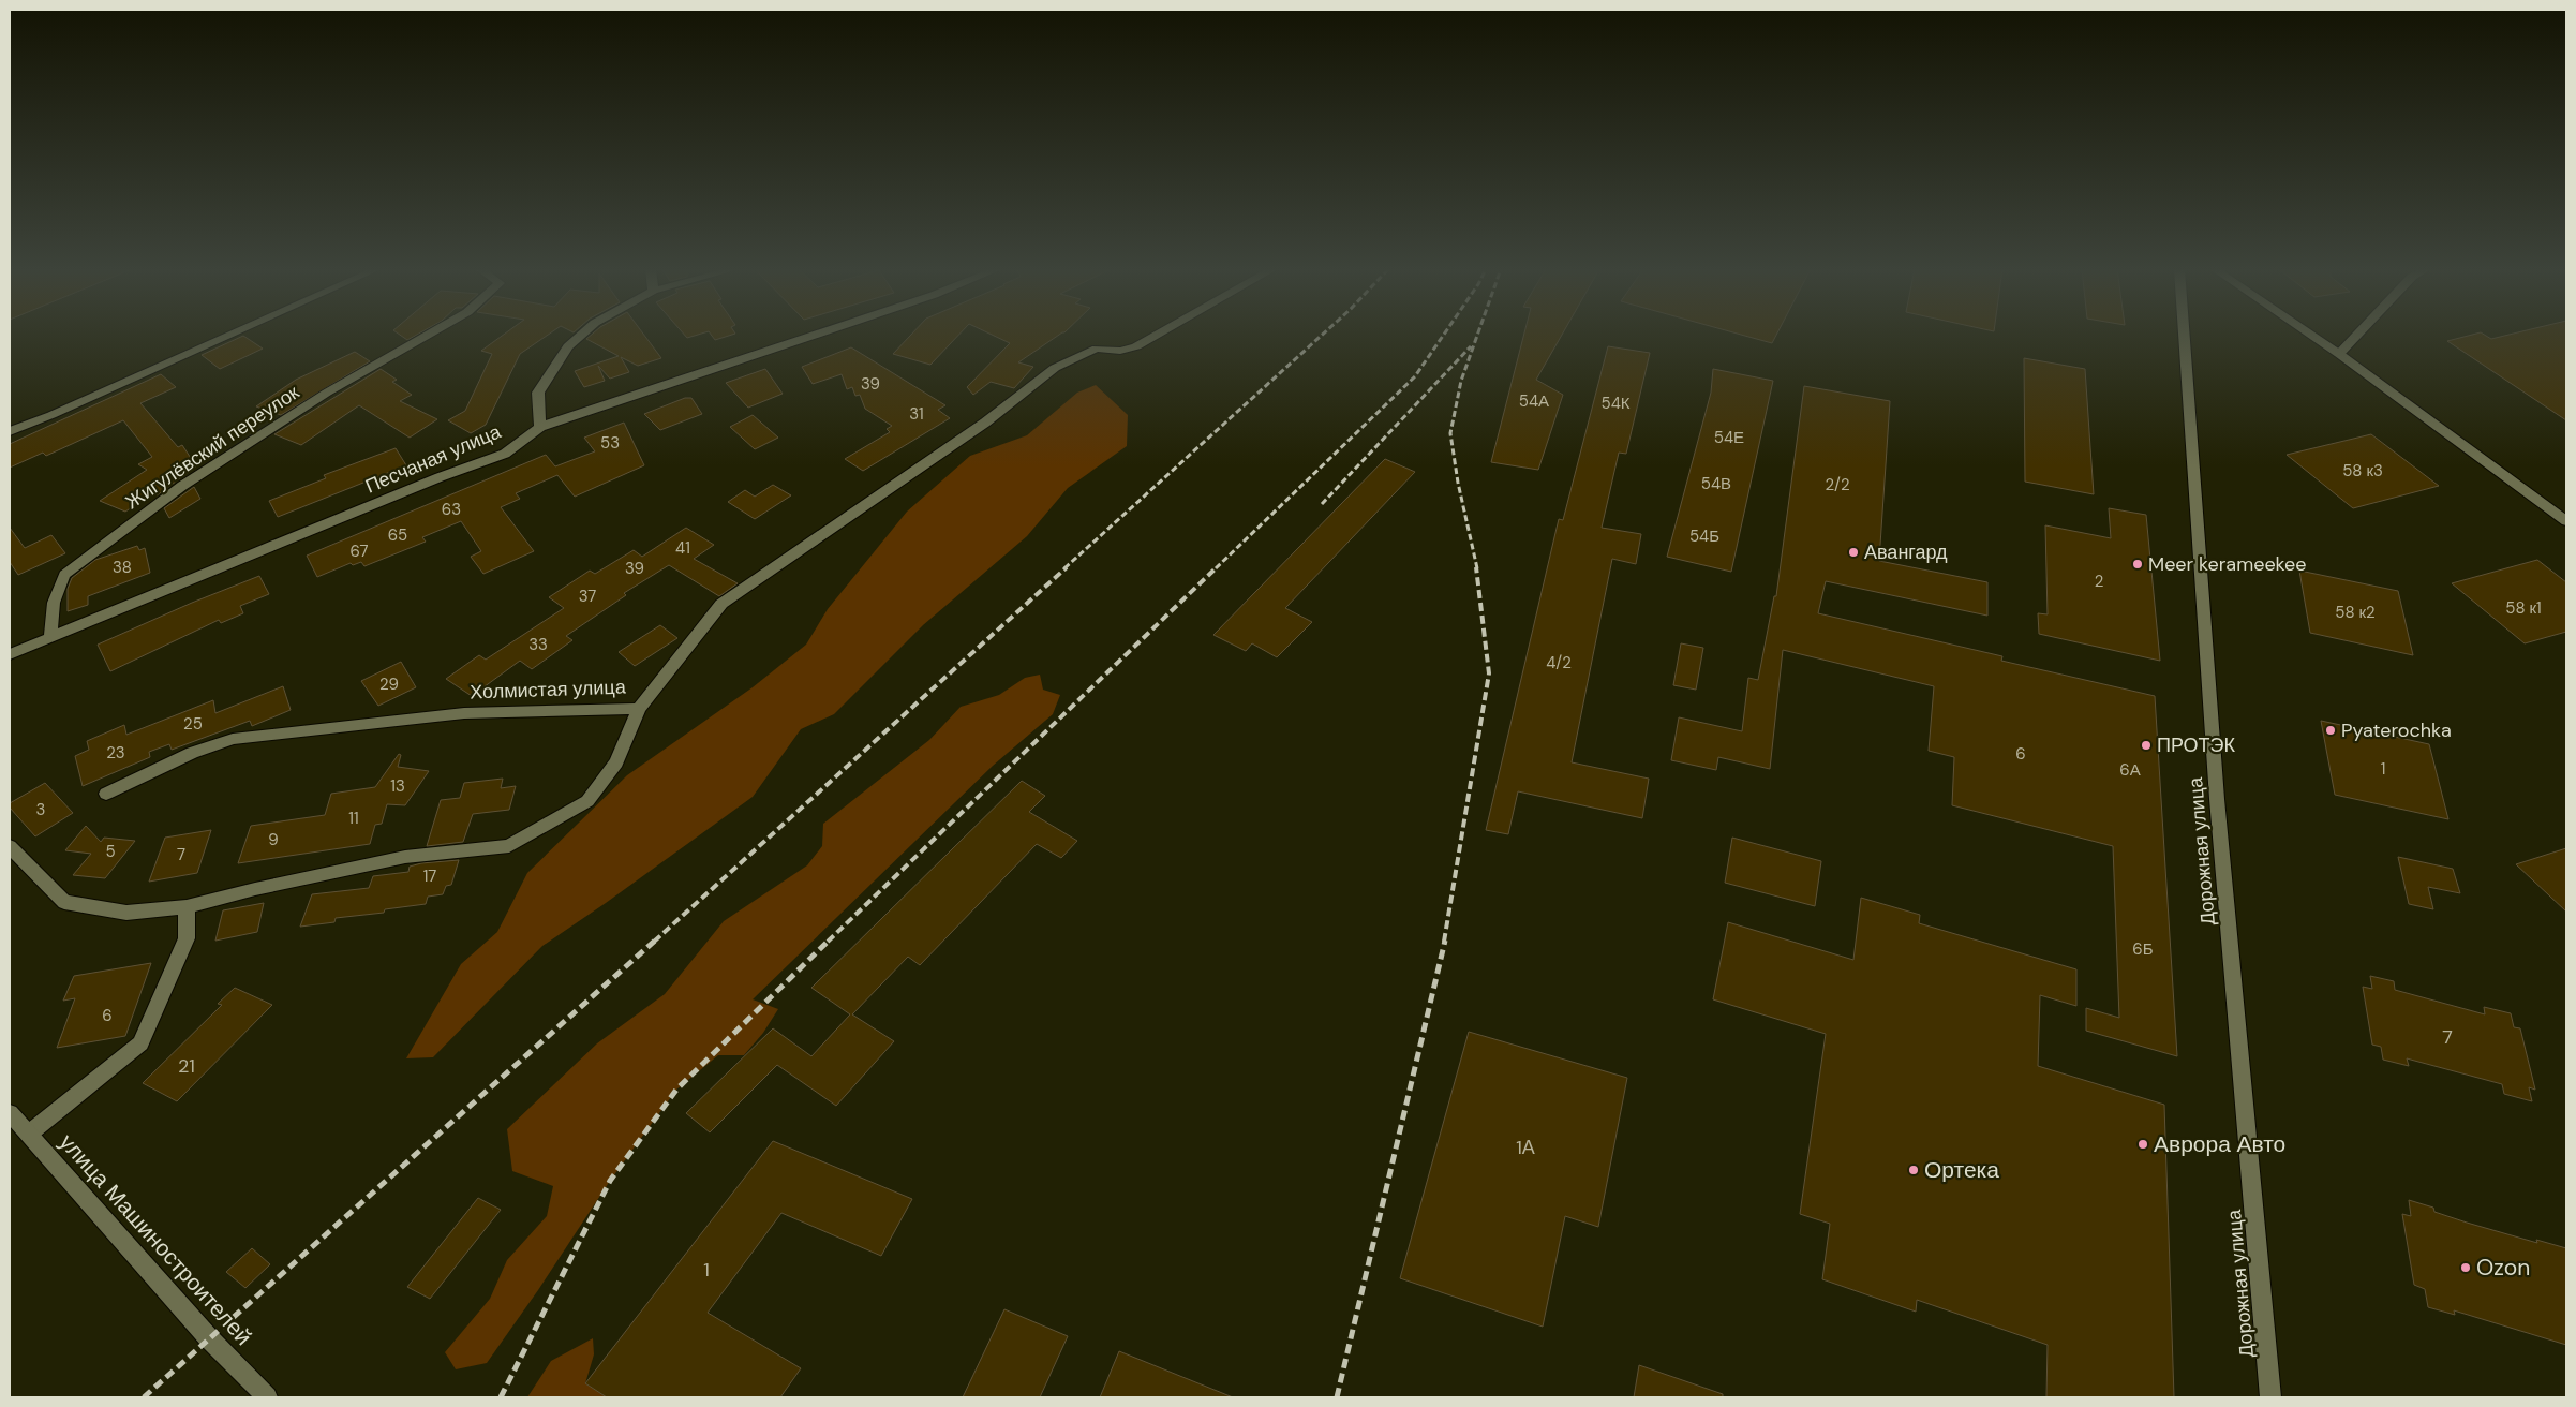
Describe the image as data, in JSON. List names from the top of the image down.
{
  "streets": {
    "street": [
      "Жигулёвский переулок",
      "Песчаная улица",
      "Холмистая улица",
      "Дорожная улица",
      "улица Машиностроителей"
    ]
  },
  "crossings": [
    ["Жигулёвский переулок", "Песчаная улица"]
  ],
  "places": [
    "Авангард",
    "Meer kerameekee",
    "Pyaterochka",
    "ПРОТЭК",
    "Аврора Авто",
    "Ортека",
    "Ozon"
  ],
  "house_numbers": [
    "39",
    "54А",
    "54К",
    "31",
    "54Е",
    "53",
    "58 к3",
    "54В",
    "2/2",
    "63",
    "65",
    "54Б",
    "41",
    "67",
    "38",
    "39",
    "2",
    "37",
    "58 к1",
    "58 к2",
    "33",
    "4/2",
    "29",
    "25",
    "23",
    "6",
    "1",
    "6А",
    "13",
    "3",
    "11",
    "9",
    "5",
    "7",
    "17",
    "6Б",
    "6",
    "7",
    "21",
    "1А",
    "1"
  ]
}
